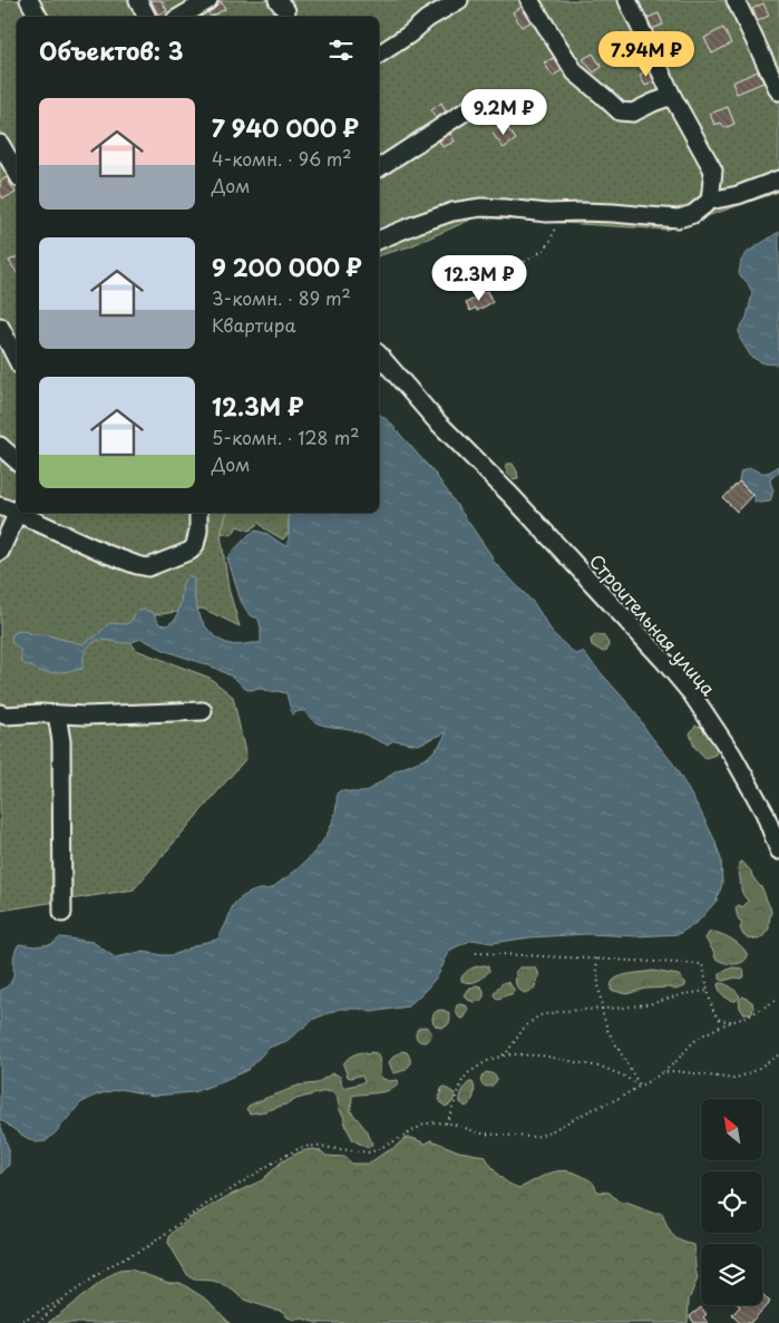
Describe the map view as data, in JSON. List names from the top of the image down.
{
  "streets": {
    "street": ["Строительная улица"]
  },
  "north": "top left",
  "page": {
    "heading": "Объектов: 3",
    "price": ["7.94M ₽", "9.2M ₽", "12.3M ₽"],
    "list": [
      {
        "name": "7 940 000 ₽",
        "note": "4-комн. · 96 m² · Дом"
      },
      {
        "name": "9 200 000 ₽",
        "note": "3-комн. · 89 m² · Квартира"
      },
      {
        "name": "12.3M ₽",
        "note": "5-комн. · 128 m² · Дом"
      }
    ]
  }
}
